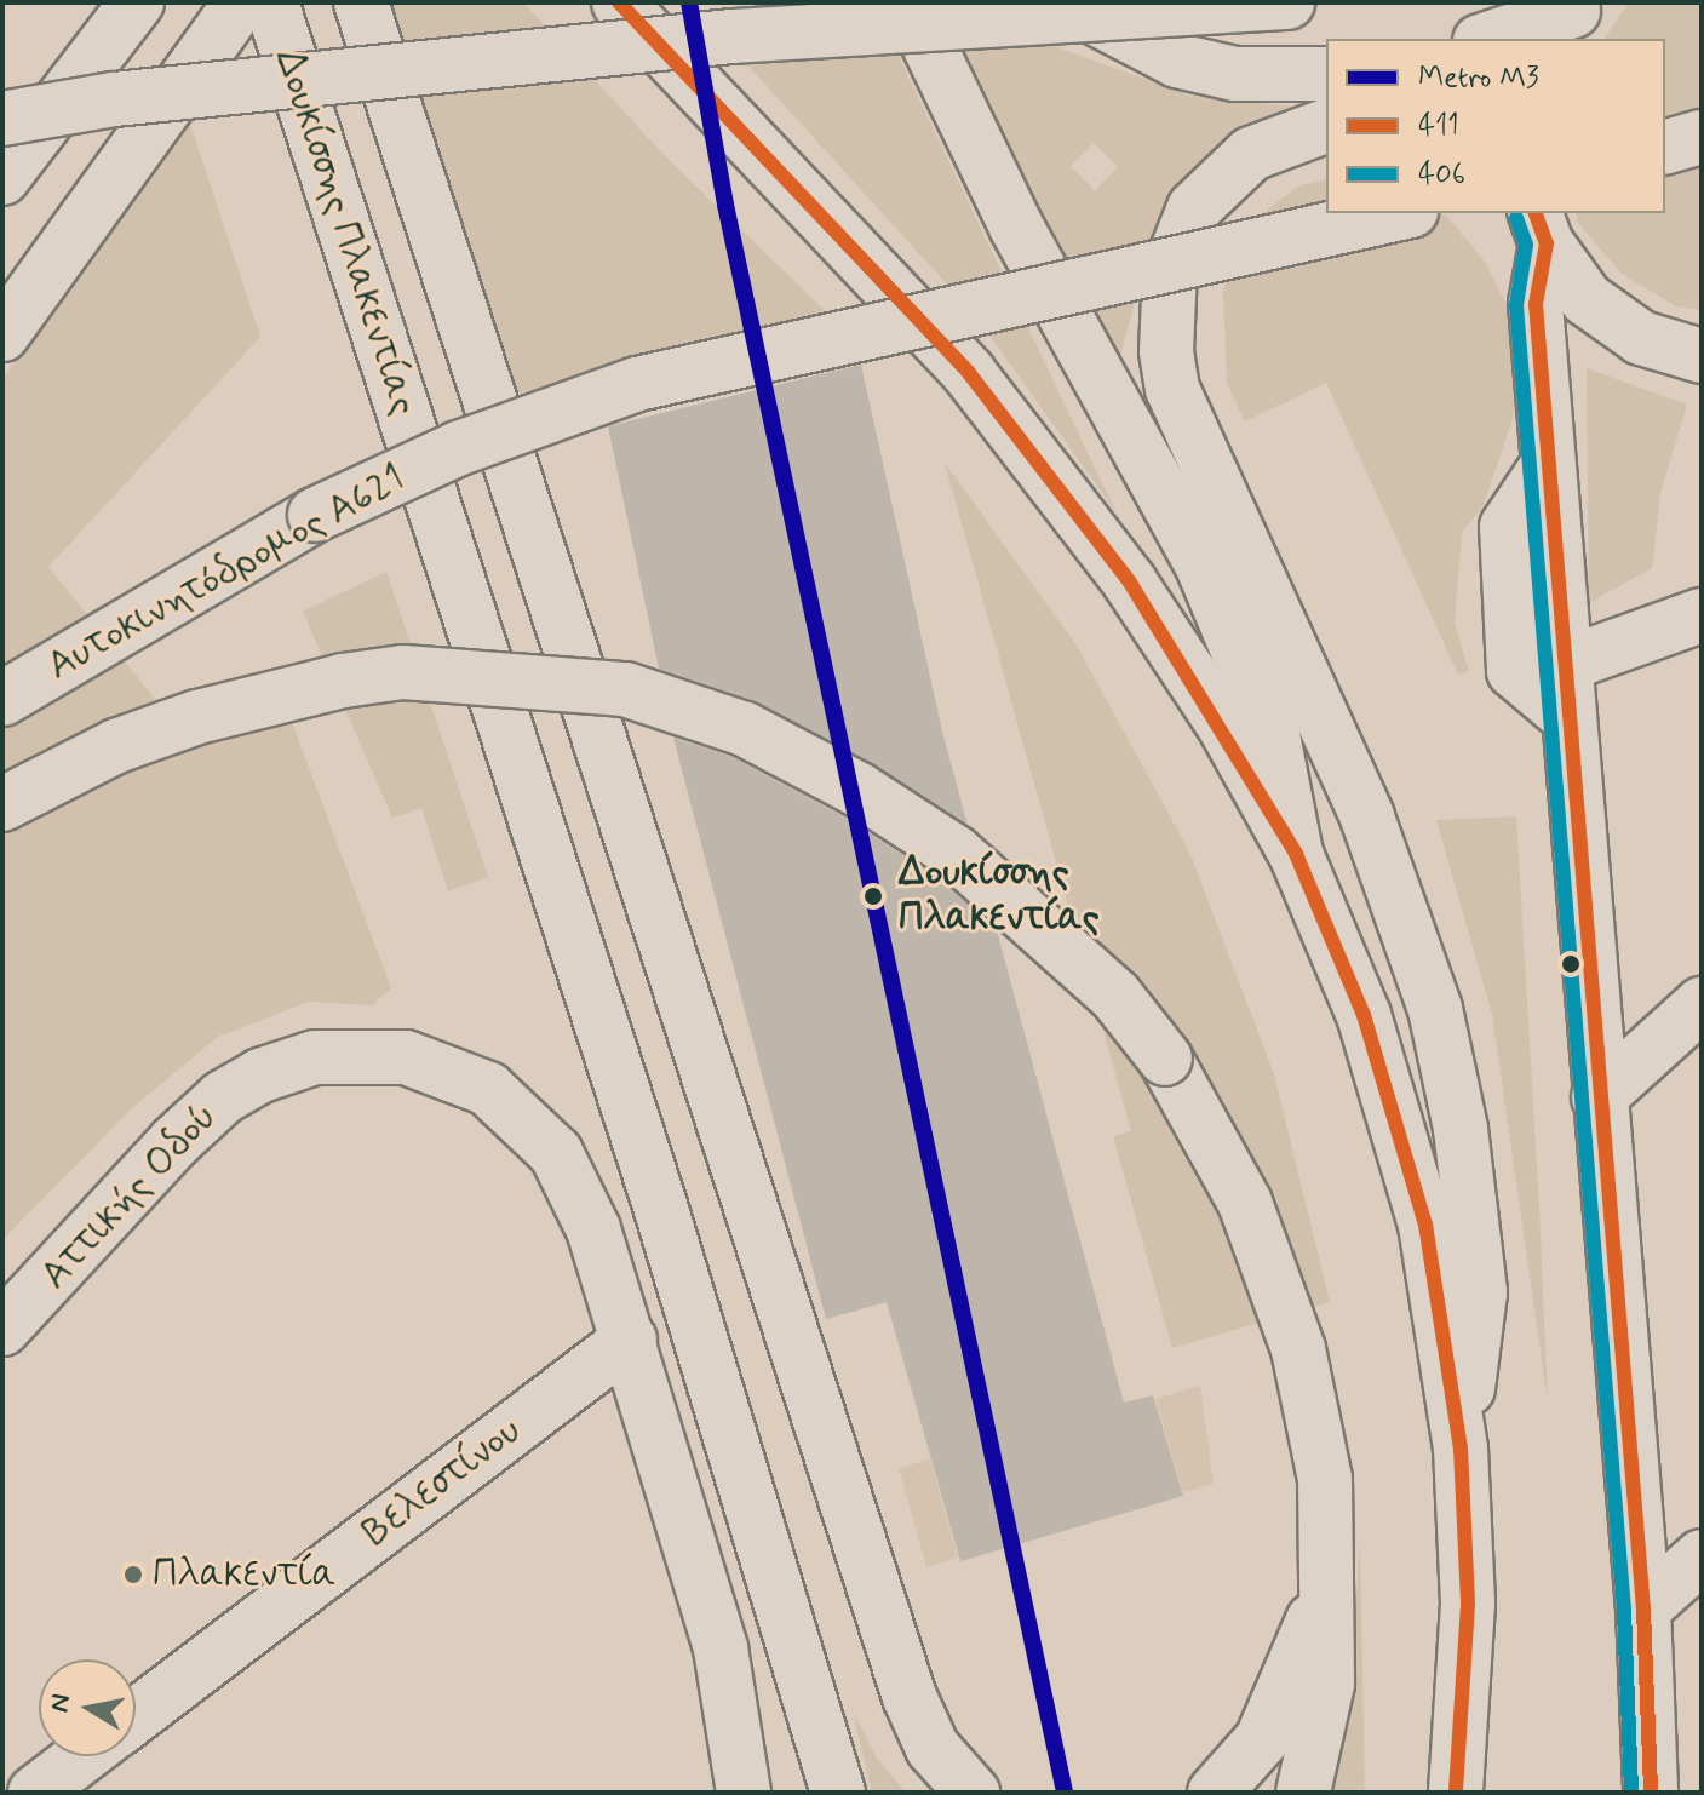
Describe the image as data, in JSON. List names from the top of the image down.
{
  "streets": {
    "main road": [
      "Δουκίσσης Πλακεντίας",
      "Αυτοκινητόδρομος Α621",
      "Αττικής Οδού",
      "Βελεστίνου"
    ]
  },
  "crossings": [
    ["Αττικής Οδού", "Βελεστίνου"]
  ],
  "places": ["Δουκίσσης Πλακεντίας", "Πλακεντία"],
  "lines": ["metro line Μ3", "transit line 411", "transit line 406"],
  "legend": ["Metro Μ3", "411", "406"],
  "north": "left"
}
